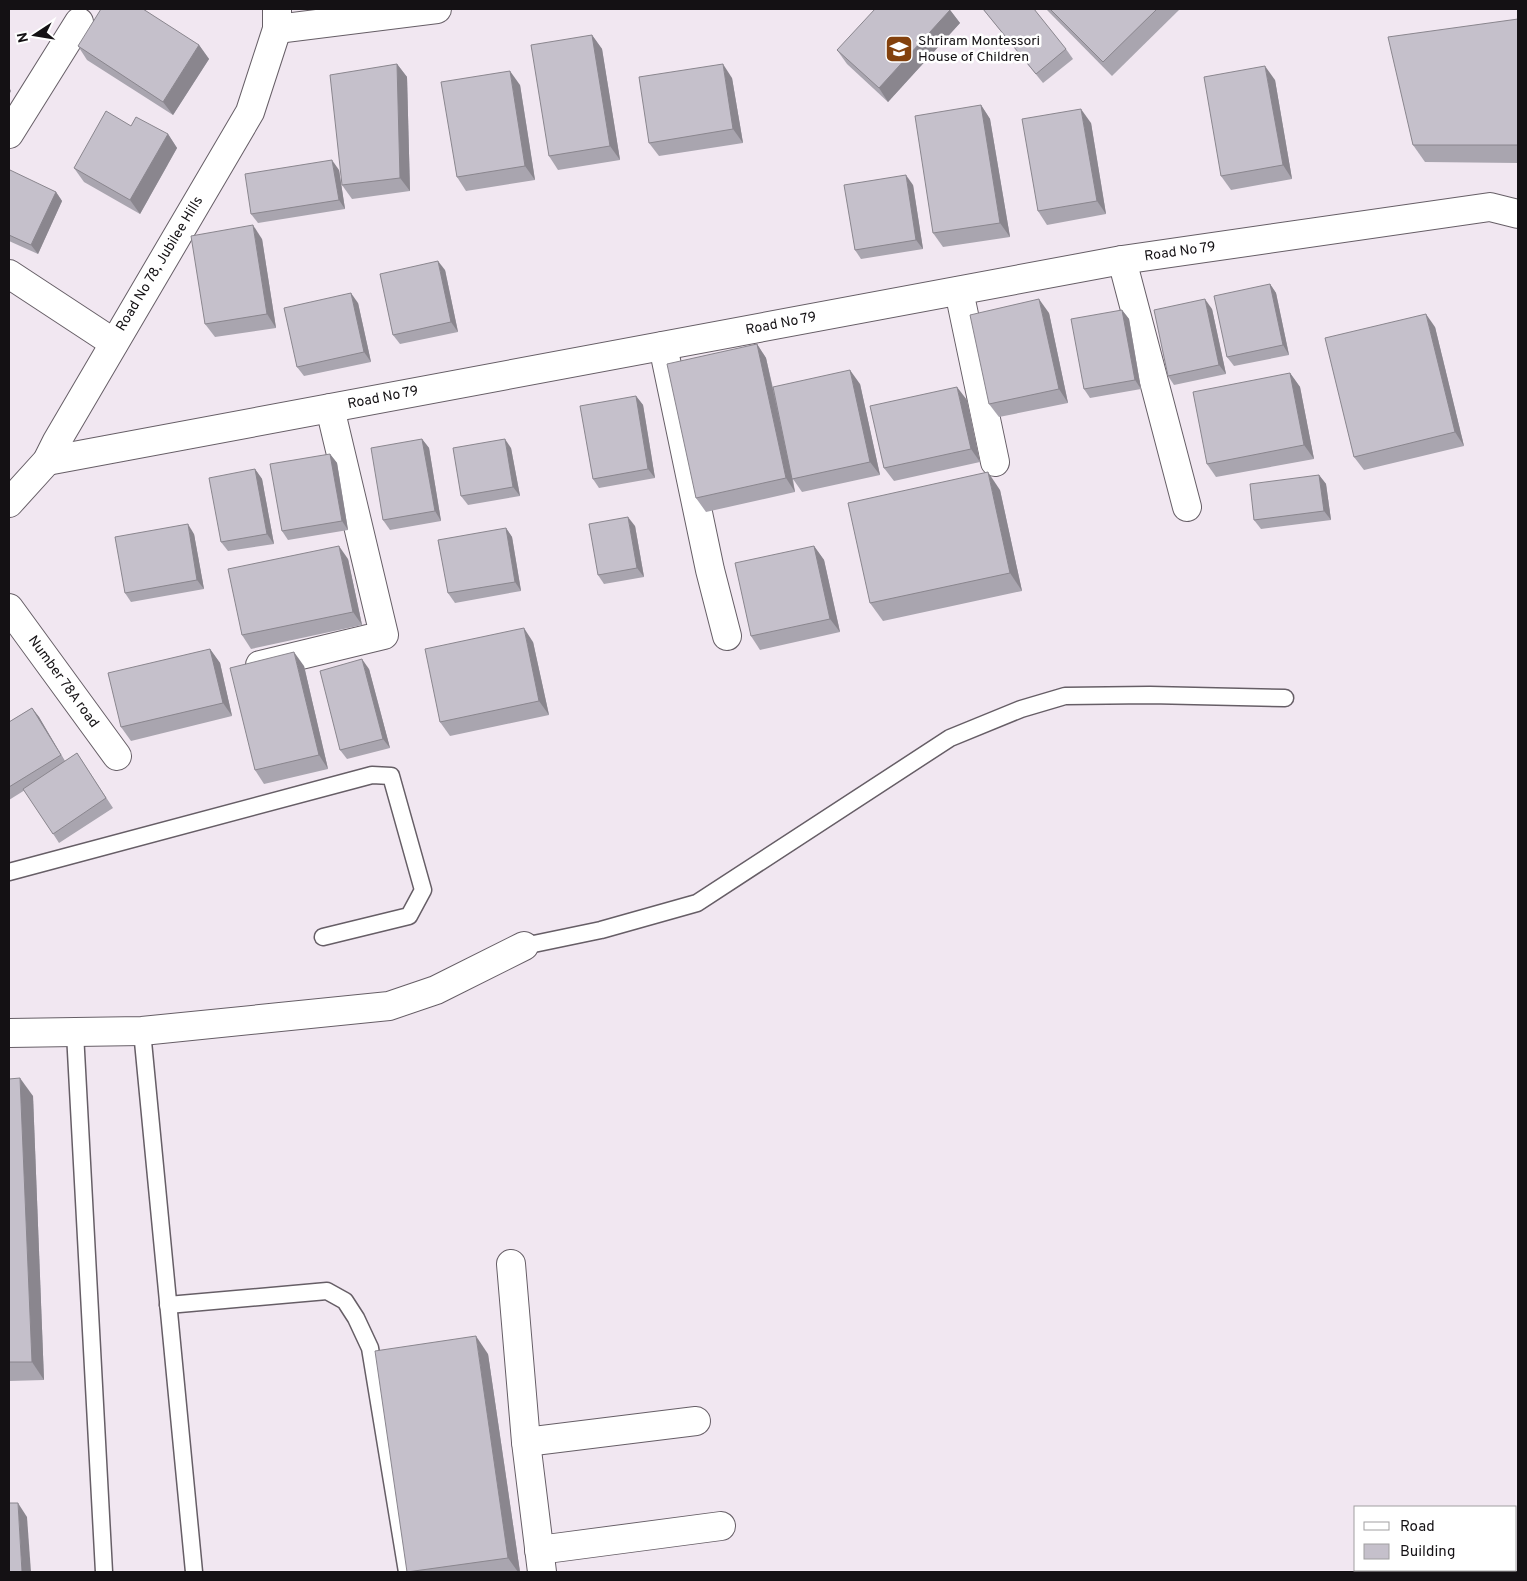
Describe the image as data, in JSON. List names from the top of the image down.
{
  "streets": {
    "street": ["Road No 79", "Road No 78, Jubilee Hills", "Number 78A road"]
  },
  "crossings": [
    ["Road No 79", "Road No 78, Jubilee Hills"]
  ],
  "places": {
    "school or university": ["Shriram Montessori House of Children"]
  },
  "legend": ["Road", "Building"],
  "north": "left"
}
